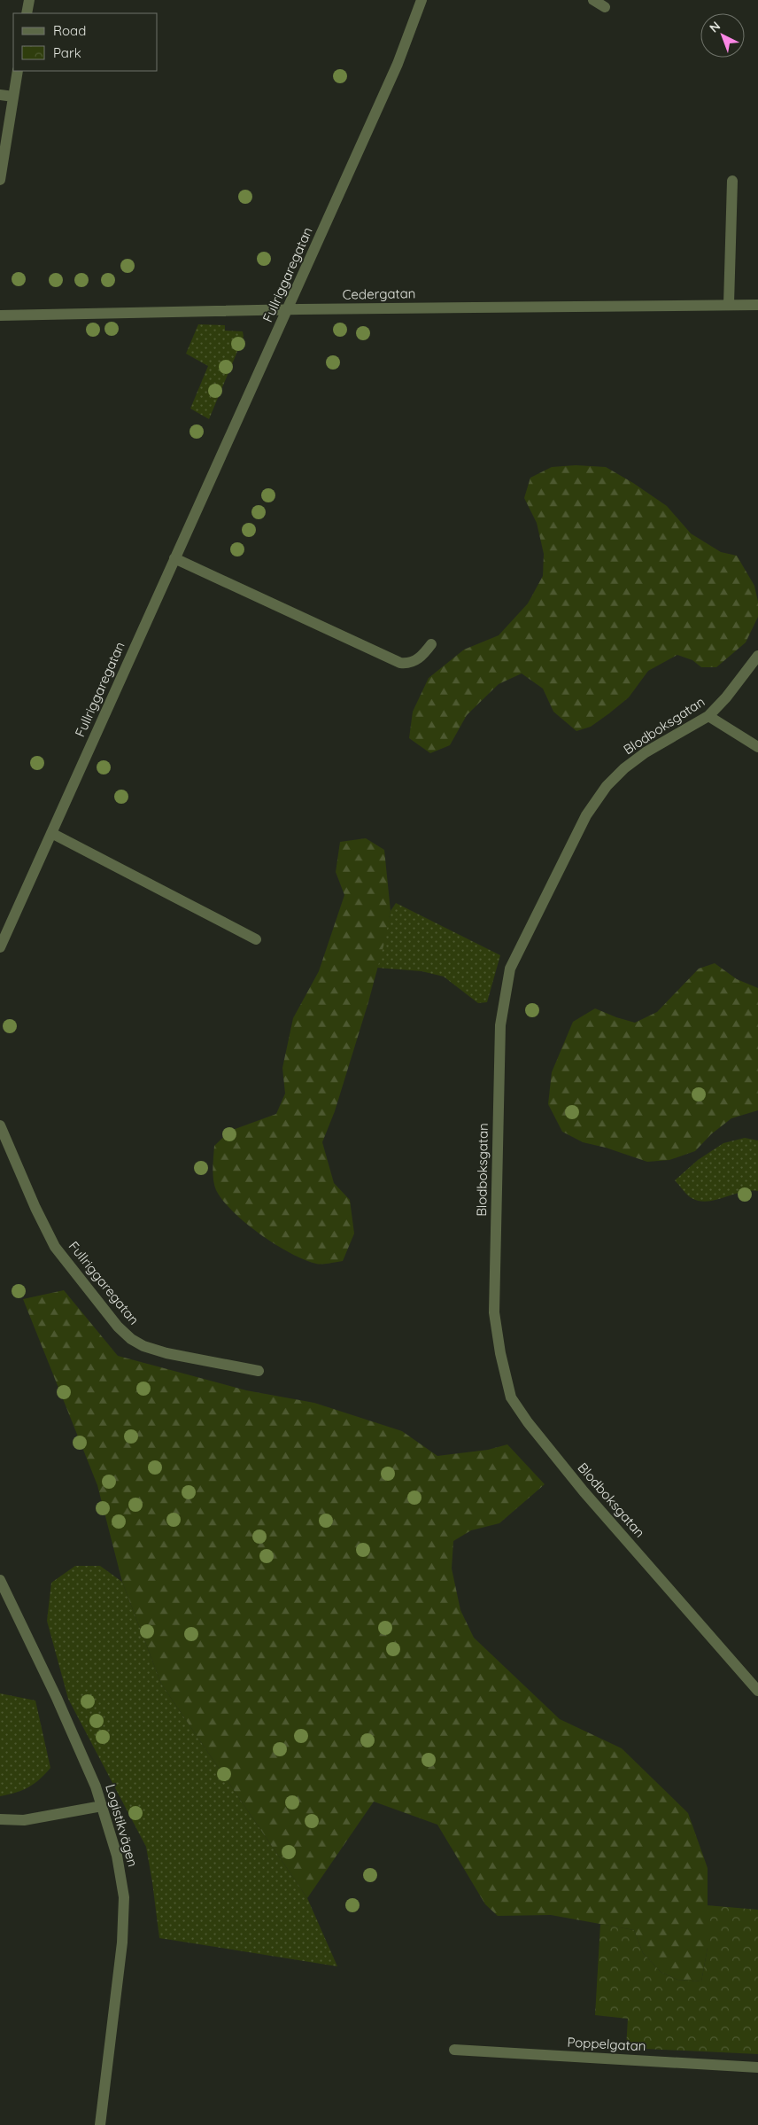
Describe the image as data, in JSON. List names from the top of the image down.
{
  "streets": {
    "street": [
      "Fullriggaregatan",
      "Cedergatan",
      "Blodboksgatan",
      "Logistikvägen",
      "Poppelgatan"
    ]
  },
  "crossings": [
    ["Fullriggaregatan", "Cedergatan"]
  ],
  "legend": ["Road", "Park"],
  "north": "top left"
}
